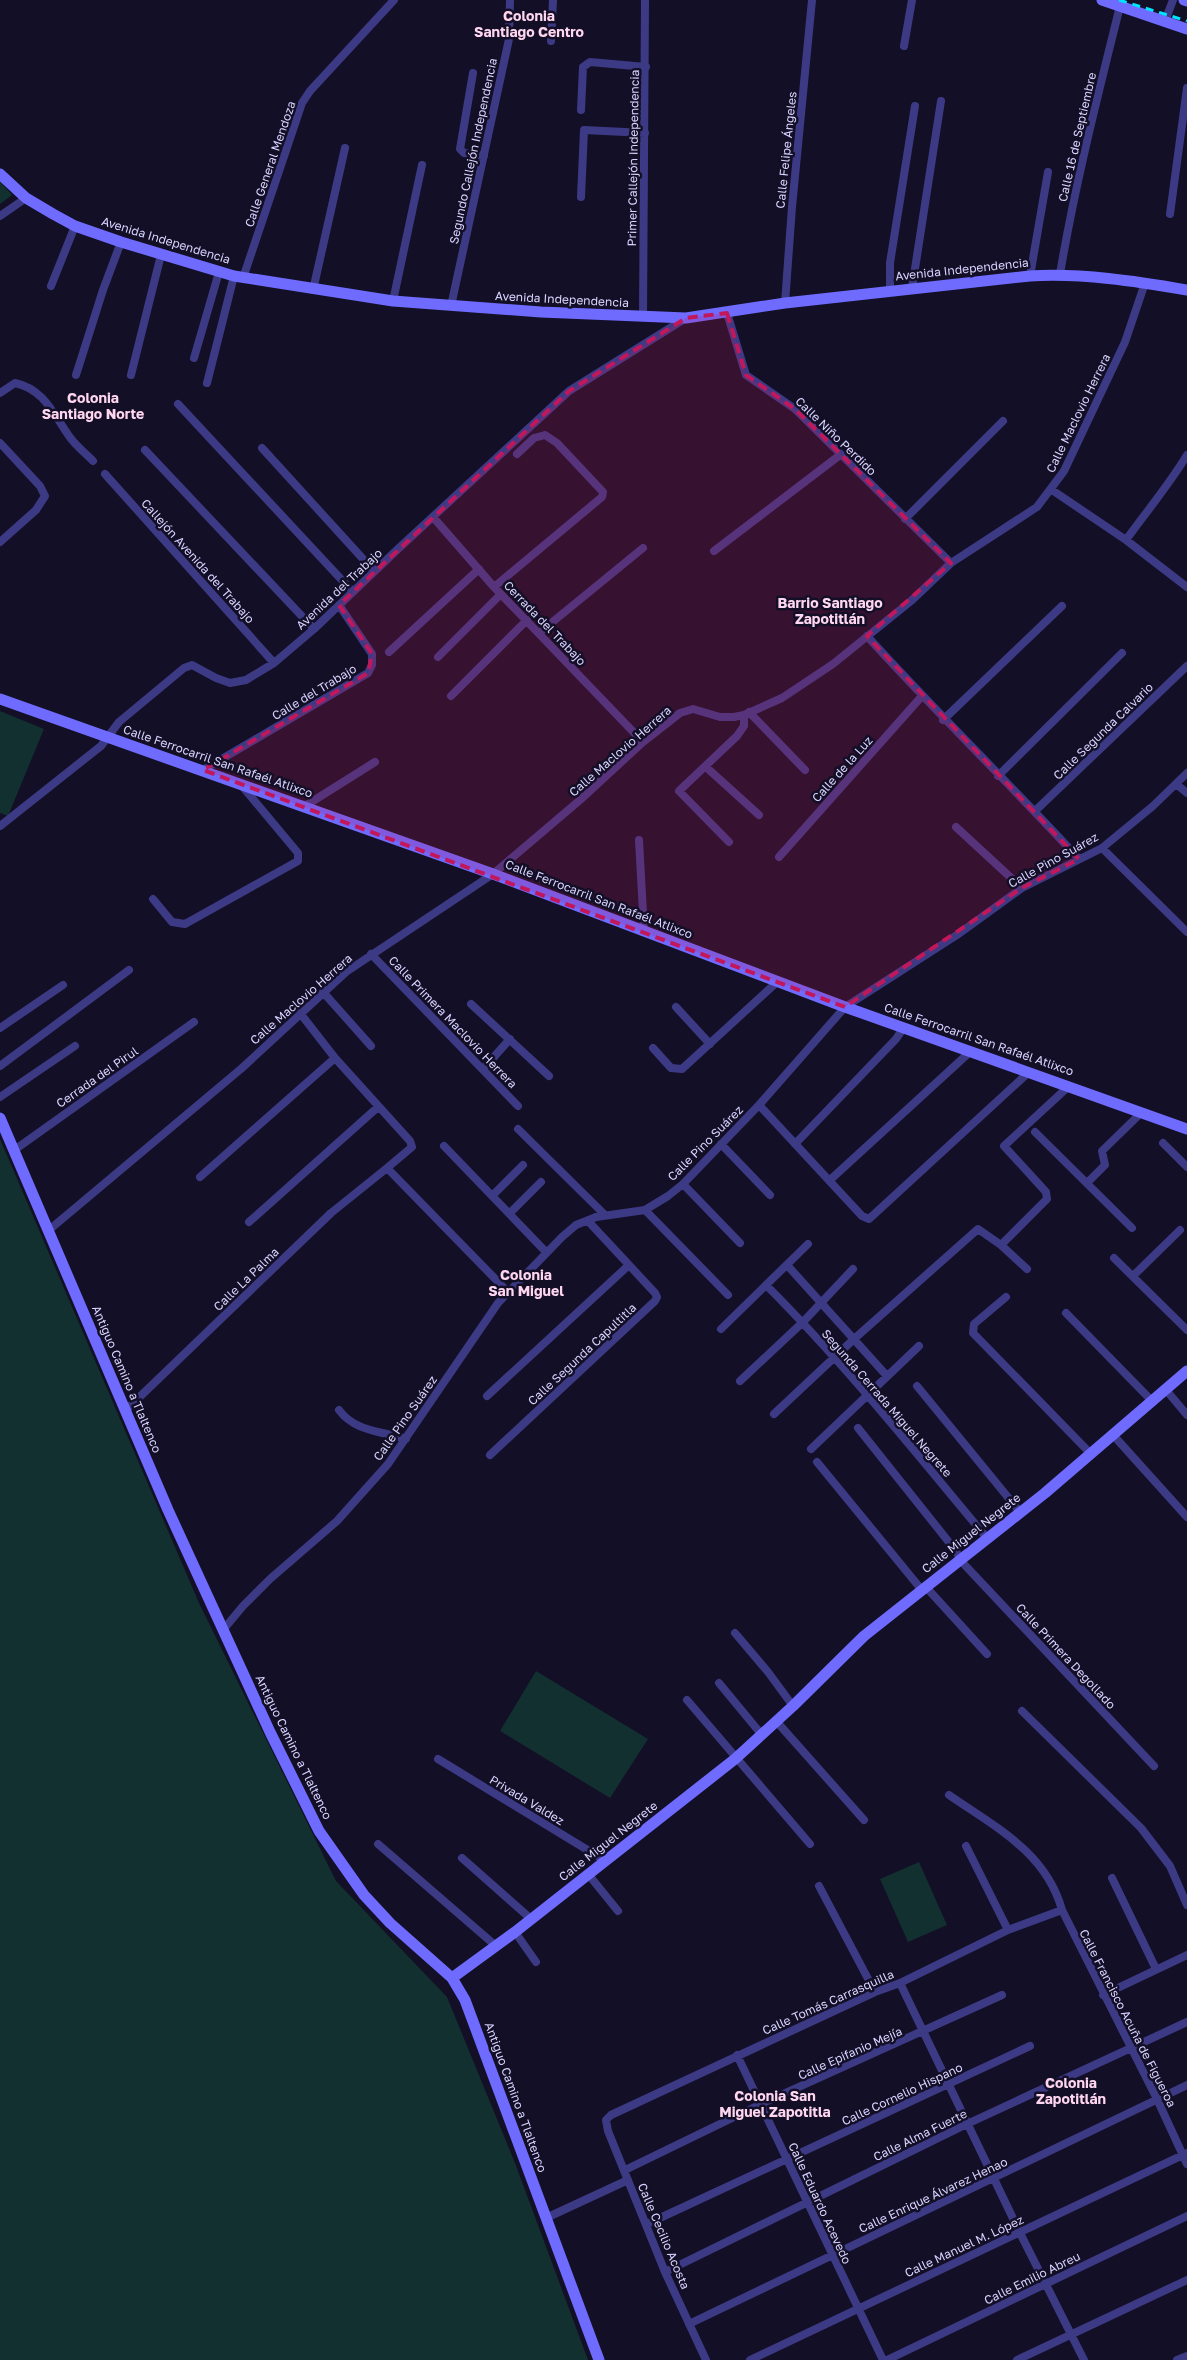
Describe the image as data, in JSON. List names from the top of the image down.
{
  "streets": {
    "street": [
      "Calle 16 de Septiembre",
      "Calle Felipe Ángeles",
      "Segundo Callejón Independencia",
      "Primer Callejón Independencia",
      "Calle General Mendoza",
      "Avenida Independencia",
      "Calle Maclovio Herrera",
      "Calle Niño Perdido",
      "Callejón Avenida del Trabajo",
      "Avenida del Trabajo",
      "Cerrada del Trabajo",
      "Calle del Trabajo",
      "Calle Segunda Calvario",
      "Calle Ferrocarril San Rafaél Atlixco",
      "Calle de la Luz",
      "Calle Pino Suárez",
      "Calle Primera Maclovio Herrera",
      "Cerrada del Pirul",
      "Calle La Palma",
      "Calle Segunda Capultitla",
      "Antiguo Camino a Tlaltenco",
      "Segunda Cerrada Miguel Negrete",
      "Calle Miguel Negrete",
      "Calle Primera Degollado",
      "Privada Valdez",
      "Calle Tomás Carrasquilla",
      "Calle Francisco Acuña de Figueroa",
      "Calle Epifanio Mejía",
      "Calle Cornelio Hispano",
      "Calle Alma Fuerte",
      "Calle Enrique Álvarez Henao",
      "Calle Eduardo Acevedo",
      "Calle Cecilio Acosta",
      "Calle Manuel M. López",
      "Calle Emilio Abreu"
    ]
  },
  "crossings": [
    ["Calle 16 de Septiembre", "Avenida Independencia"],
    ["Calle Felipe Ángeles", "Avenida Independencia"],
    ["Segundo Callejón Independencia", "Avenida Independencia"],
    ["Primer Callejón Independencia", "Avenida Independencia"],
    ["Calle General Mendoza", "Avenida Independencia"],
    ["Avenida Independencia", "Calle Maclovio Herrera"],
    ["Avenida Independencia", "Calle Niño Perdido"],
    ["Avenida Independencia", "Avenida del Trabajo"],
    ["Calle Maclovio Herrera", "Calle Niño Perdido"],
    ["Calle Maclovio Herrera", "Cerrada del Trabajo"],
    ["Calle Maclovio Herrera", "Calle Ferrocarril San Rafaél Atlixco"],
    ["Calle Maclovio Herrera", "Calle Primera Maclovio Herrera"],
    ["Calle Maclovio Herrera", "Antiguo Camino a Tlaltenco"],
    ["Callejón Avenida del Trabajo", "Avenida del Trabajo"],
    ["Avenida del Trabajo", "Cerrada del Trabajo"],
    ["Avenida del Trabajo", "Calle del Trabajo"],
    ["Avenida del Trabajo", "Calle Ferrocarril San Rafaél Atlixco"],
    ["Calle del Trabajo", "Calle Ferrocarril San Rafaél Atlixco"],
    ["Calle Ferrocarril San Rafaél Atlixco", "Calle Pino Suárez"],
    ["Calle Pino Suárez", "Calle Segunda Capultitla"],
    ["Calle Pino Suárez", "Antiguo Camino a Tlaltenco"],
    ["Cerrada del Pirul", "Antiguo Camino a Tlaltenco"],
    ["Calle La Palma", "Antiguo Camino a Tlaltenco"],
    ["Antiguo Camino a Tlaltenco", "Calle Miguel Negrete"],
    ["Segunda Cerrada Miguel Negrete", "Calle Miguel Negrete"],
    ["Calle Miguel Negrete", "Calle Primera Degollado"],
    ["Calle Miguel Negrete", "Privada Valdez"],
    ["Calle Tomás Carrasquilla", "Calle Francisco Acuña de Figueroa"],
    ["Calle Tomás Carrasquilla", "Calle Eduardo Acevedo"],
    ["Calle Tomás Carrasquilla", "Calle Cecilio Acosta"],
    ["Calle Francisco Acuña de Figueroa", "Calle Alma Fuerte"],
    ["Calle Francisco Acuña de Figueroa", "Calle Enrique Álvarez Henao"],
    ["Calle Francisco Acuña de Figueroa", "Calle Manuel M. López"],
    ["Calle Epifanio Mejía", "Calle Eduardo Acevedo"],
    ["Calle Epifanio Mejía", "Calle Cecilio Acosta"],
    ["Calle Cornelio Hispano", "Calle Eduardo Acevedo"],
    ["Calle Cornelio Hispano", "Calle Cecilio Acosta"],
    ["Calle Alma Fuerte", "Calle Eduardo Acevedo"],
    ["Calle Alma Fuerte", "Calle Cecilio Acosta"],
    ["Calle Enrique Álvarez Henao", "Calle Eduardo Acevedo"],
    ["Calle Enrique Álvarez Henao", "Calle Cecilio Acosta"],
    ["Calle Eduardo Acevedo", "Calle Manuel M. López"],
    ["Calle Eduardo Acevedo", "Calle Emilio Abreu"]
  ],
  "districts": [
    "Colonia Santiago Centro",
    "Colonia Santiago Norte",
    "Barrio Santiago Zapotitlán",
    "Colonia San Miguel",
    "Colonia Zapotitlán",
    "Colonia San Miguel Zapotitla"
  ]
}
